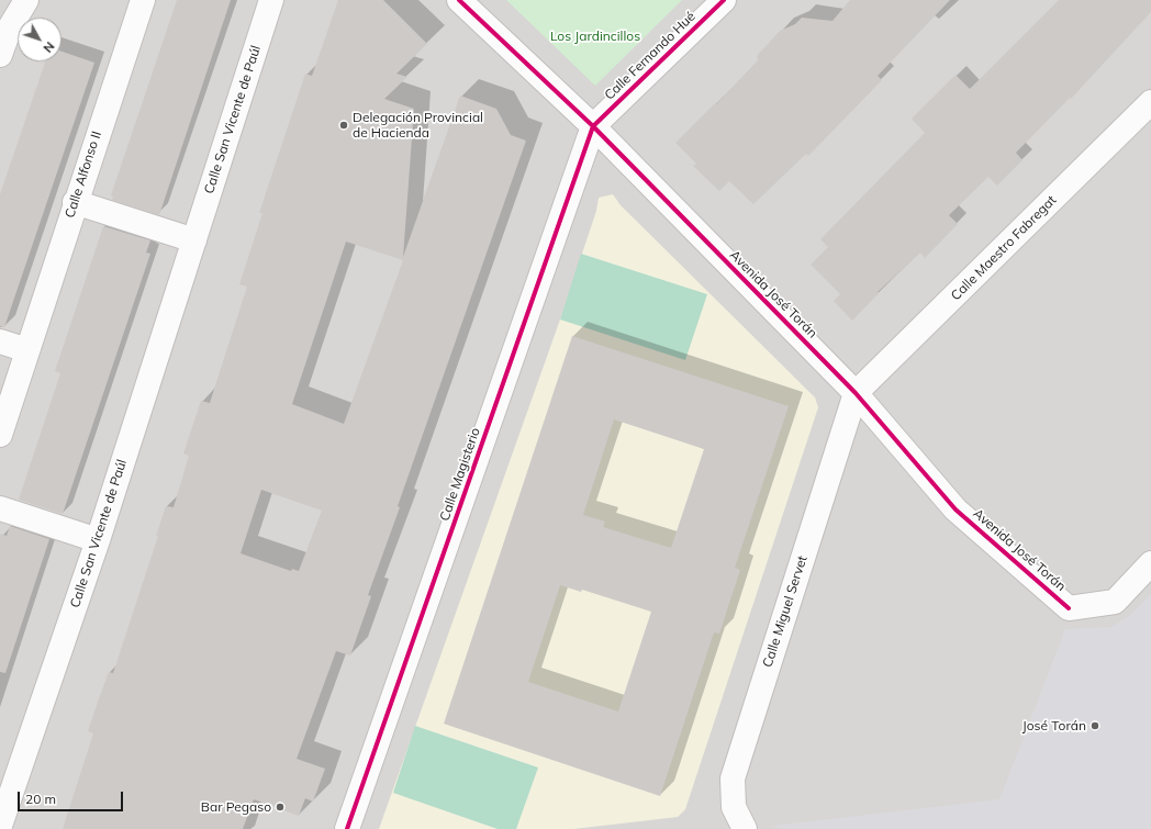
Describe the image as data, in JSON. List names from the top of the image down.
{
  "streets": {
    "street": [
      "Calle Fernando Hué",
      "Calle San Vicente de Paúl",
      "Calle Alfonso II",
      "Calle Maestro Fabregat",
      "Avenida José Torán",
      "Calle Magisterio",
      "Calle Miguel Servet"
    ]
  },
  "crossings": [
    ["Calle Fernando Hué", "Avenida José Torán"],
    ["Calle Fernando Hué", "Calle Magisterio"],
    ["Calle Maestro Fabregat", "Avenida José Torán"],
    ["Calle Maestro Fabregat", "Calle Miguel Servet"],
    ["Avenida José Torán", "Calle Magisterio"],
    ["Avenida José Torán", "Calle Miguel Servet"]
  ],
  "parks": ["Los Jardincillos"],
  "places": ["Delegación Provincial de Hacienda", "José Torán", "Bar Pegaso"],
  "scale_bar": "20 m",
  "north": "bottom right"
}
